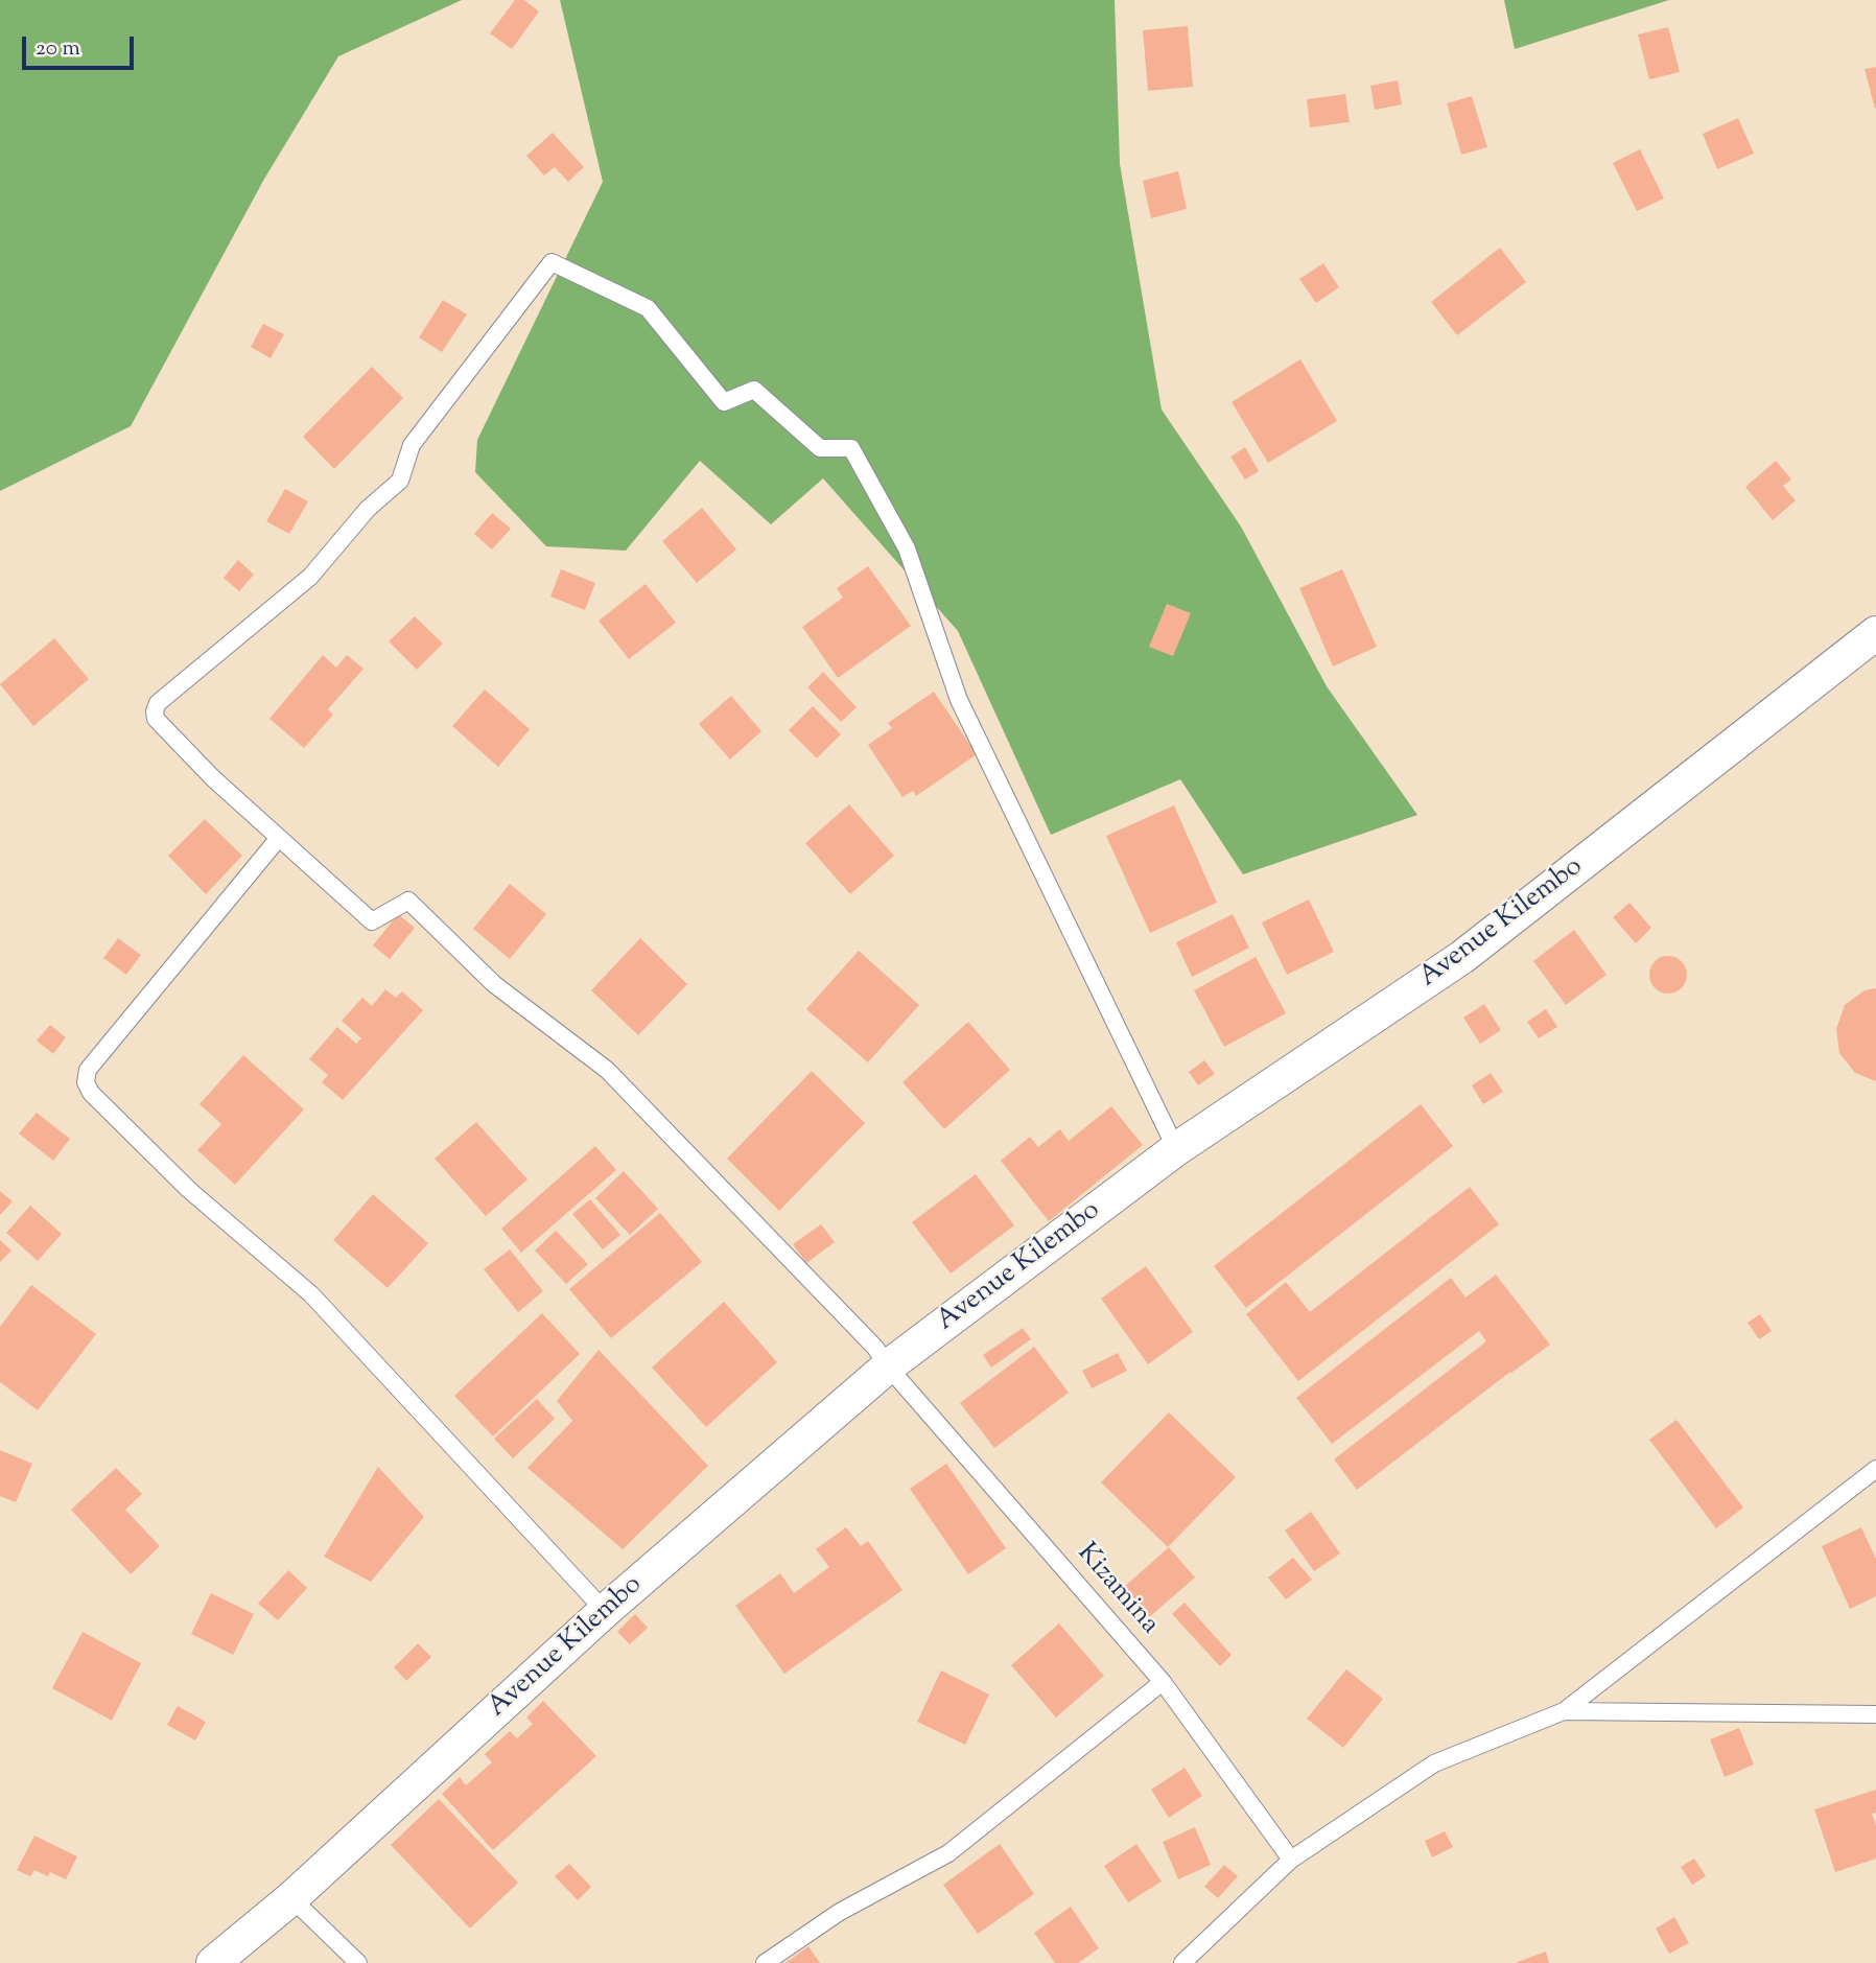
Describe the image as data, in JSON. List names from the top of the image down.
{
  "streets": {
    "street": ["Avenue Kilembo"],
    "lane": ["Kizamina"]
  },
  "crossings": [
    ["Avenue Kilembo", "Kizamina"]
  ],
  "scale_bar": "20 m"
}
